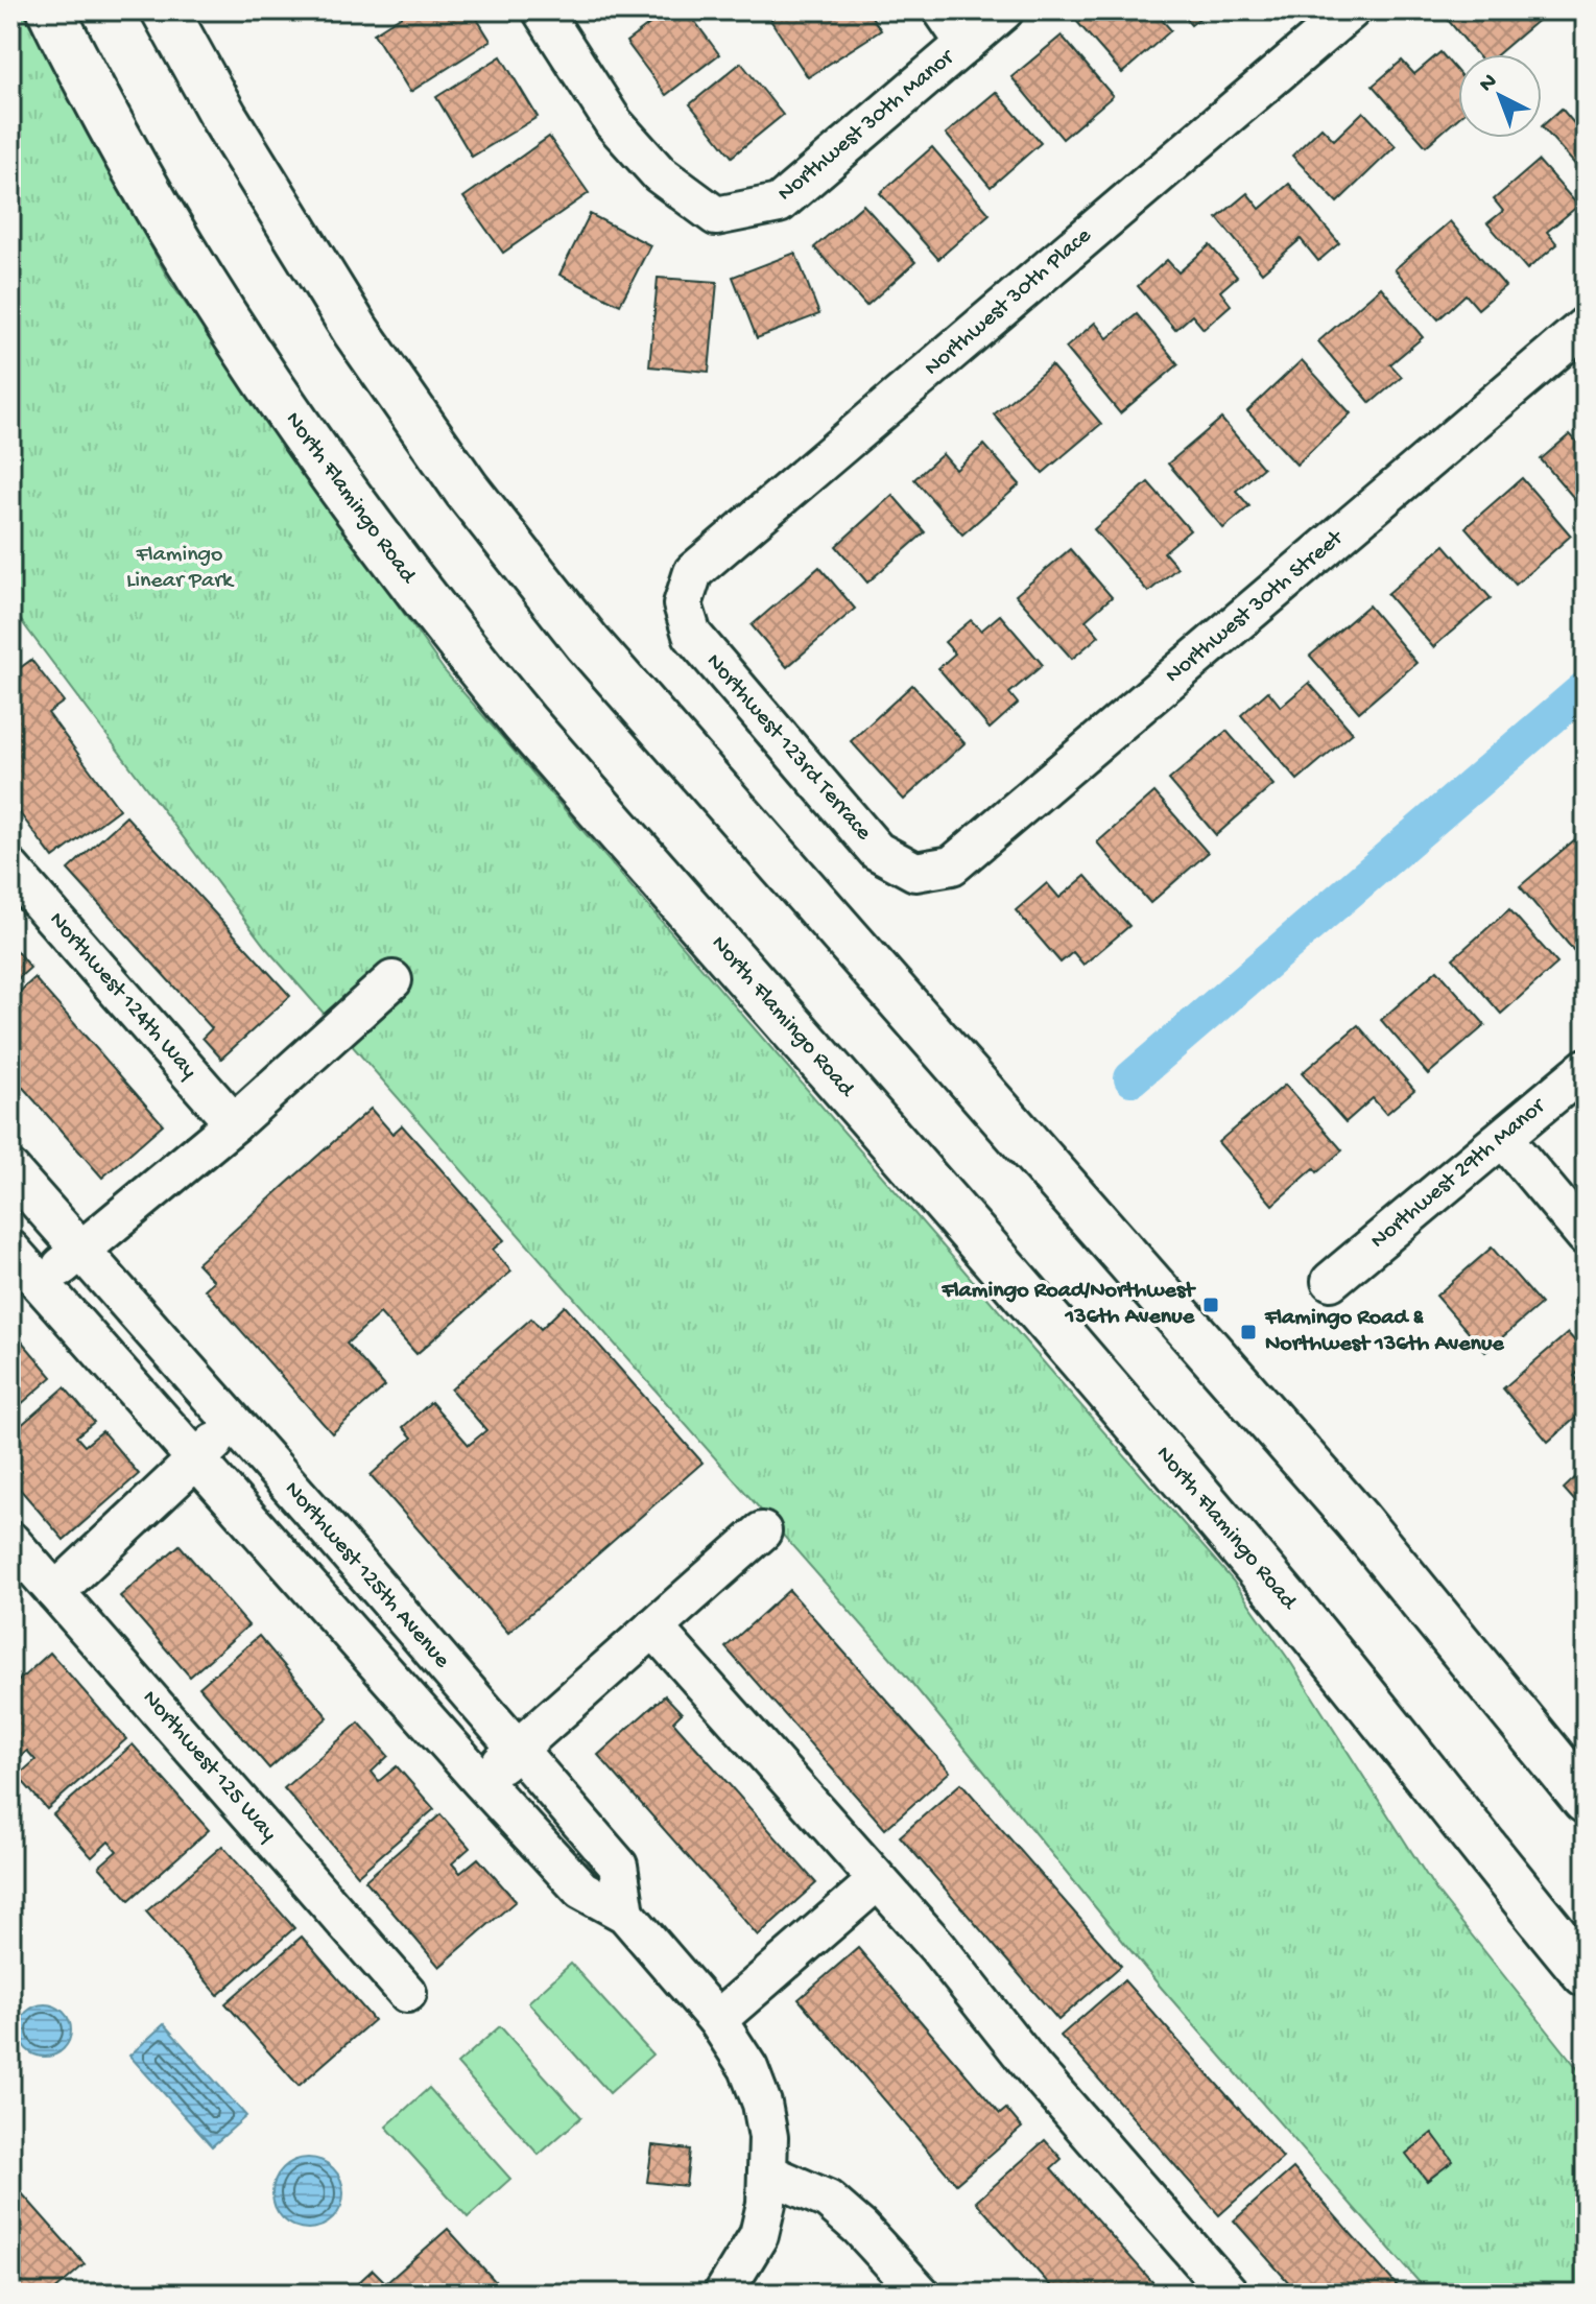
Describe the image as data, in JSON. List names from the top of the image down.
{
  "streets": {
    "highway": ["North Flamingo Road"],
    "street": [
      "Northwest 30th Manor",
      "Northwest 30th Place",
      "Northwest 30th Street",
      "Northwest 123rd Terrace",
      "Northwest 124th Way",
      "Northwest 29th Manor",
      "Northwest 125th Avenue",
      "Northwest 125 Way"
    ]
  },
  "crossings": [
    ["Northwest 30th Place", "Northwest 123rd Terrace"],
    ["Northwest 30th Street", "Northwest 123rd Terrace"]
  ],
  "parks": ["Flamingo Linear Park"],
  "places": {
    "transit": ["Flamingo Road/Northwest 136th Avenue", "Flamingo Road & Northwest 136th Avenue"]
  },
  "north": "top left"
}
